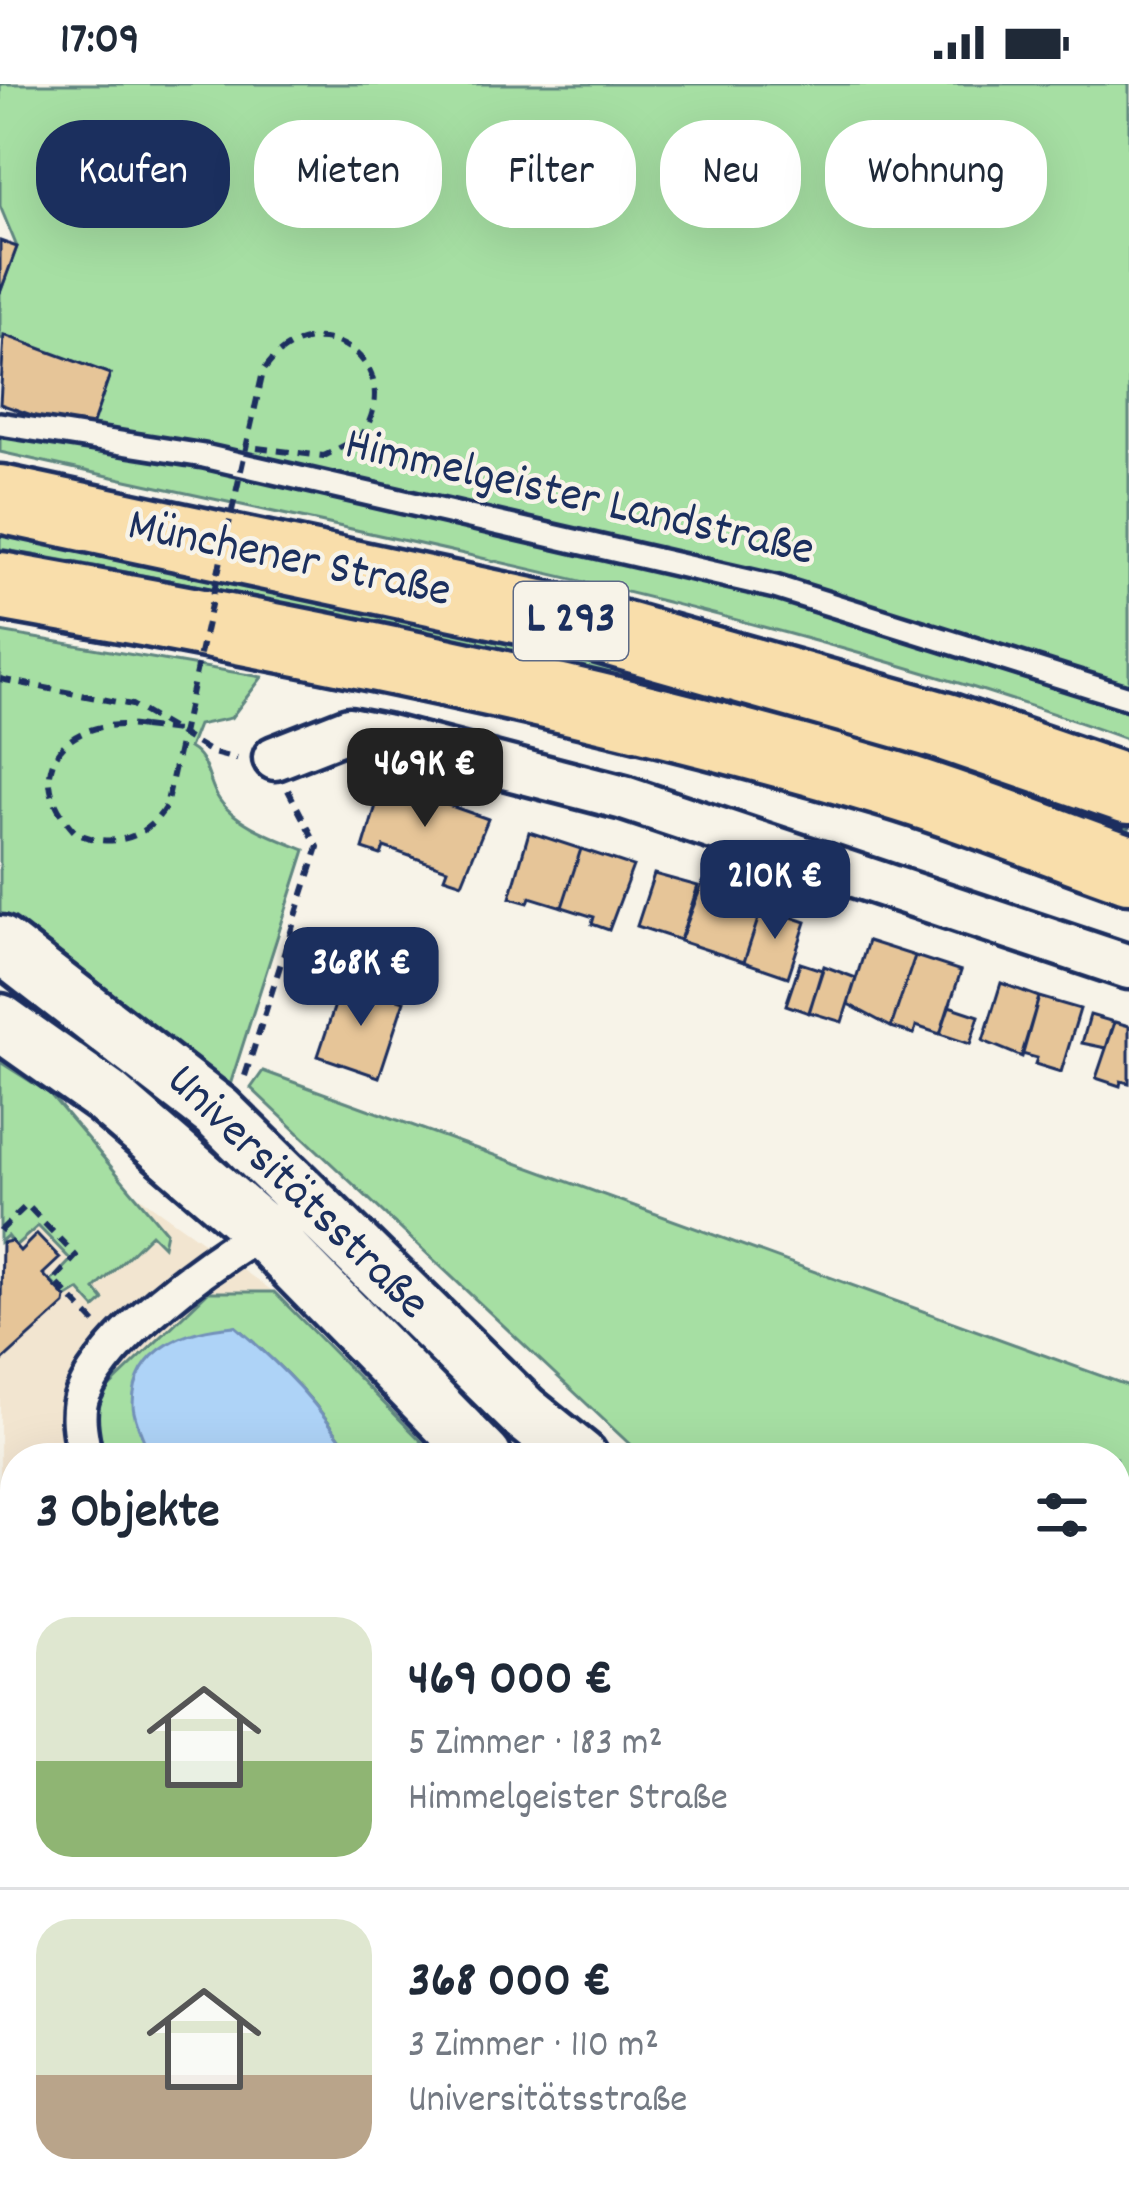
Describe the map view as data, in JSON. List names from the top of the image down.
{
  "streets": {
    "highway": ["Münchener Straße", "L 293"],
    "street": ["Universitätsstraße"],
    "lane": ["Himmelgeister Landstraße"]
  },
  "page": {
    "status": "17:09",
    "chip": [
      "Kaufen",
      "Mieten",
      "Filter",
      "Neu",
      "Wohnung"
    ],
    "price": ["469K €", "210K €", "368K €"],
    "heading": "3 Objekte",
    "list": [
      {
        "name": "469 000 €",
        "note": "5 Zimmer · 183 m² · Himmelgeister Straße"
      },
      {
        "name": "368 000 €",
        "note": "3 Zimmer · 110 m² · Universitätsstraße"
      }
    ]
  }
}
